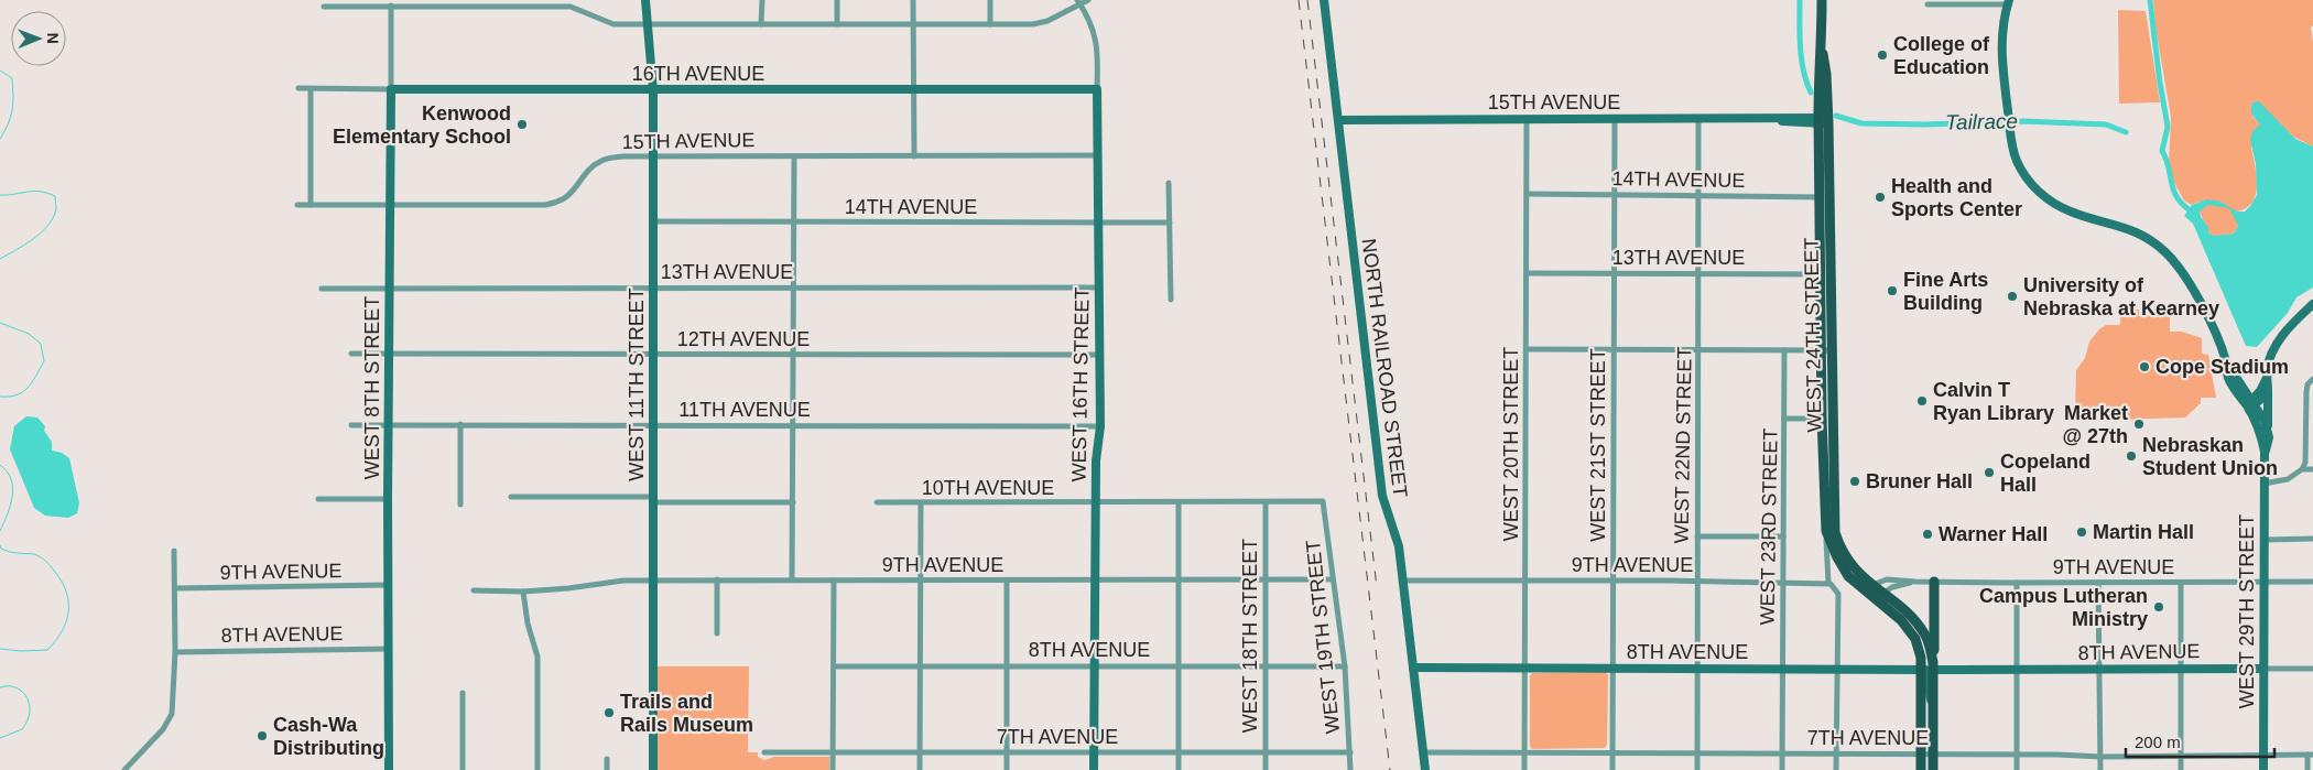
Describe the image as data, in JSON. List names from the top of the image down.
{
  "streets": {
    "main road": ["WEST 24TH STREET"],
    "street": [
      "16TH AVENUE",
      "15TH AVENUE",
      "14TH AVENUE",
      "13TH AVENUE",
      "12TH AVENUE",
      "NORTH RAILROAD STREET",
      "WEST 11TH STREET",
      "WEST 16TH STREET",
      "WEST 8TH STREET",
      "11TH AVENUE",
      "WEST 20TH STREET",
      "WEST 21ST STREET",
      "WEST 22ND STREET",
      "10TH AVENUE",
      "WEST 23RD STREET",
      "9TH AVENUE",
      "WEST 29TH STREET",
      "8TH AVENUE",
      "WEST 18TH STREET",
      "WEST 19TH STREET",
      "7TH AVENUE"
    ]
  },
  "crossings": [
    ["16TH AVENUE", "WEST 11TH STREET"],
    ["16TH AVENUE", "WEST 16TH STREET"],
    ["16TH AVENUE", "WEST 8TH STREET"],
    ["15TH AVENUE", "WEST 24TH STREET"],
    ["15TH AVENUE", "NORTH RAILROAD STREET"],
    ["15TH AVENUE", "WEST 11TH STREET"],
    ["15TH AVENUE", "WEST 16TH STREET"],
    ["15TH AVENUE", "WEST 8TH STREET"],
    ["15TH AVENUE", "WEST 20TH STREET"],
    ["15TH AVENUE", "WEST 21ST STREET"],
    ["15TH AVENUE", "WEST 22ND STREET"],
    ["14TH AVENUE", "WEST 24TH STREET"],
    ["14TH AVENUE", "WEST 11TH STREET"],
    ["14TH AVENUE", "WEST 16TH STREET"],
    ["14TH AVENUE", "WEST 20TH STREET"],
    ["14TH AVENUE", "WEST 21ST STREET"],
    ["14TH AVENUE", "WEST 22ND STREET"],
    ["13TH AVENUE", "WEST 24TH STREET"],
    ["13TH AVENUE", "WEST 11TH STREET"],
    ["13TH AVENUE", "WEST 16TH STREET"],
    ["13TH AVENUE", "WEST 8TH STREET"],
    ["13TH AVENUE", "WEST 20TH STREET"],
    ["13TH AVENUE", "WEST 21ST STREET"],
    ["13TH AVENUE", "WEST 22ND STREET"],
    ["WEST 24TH STREET", "9TH AVENUE"],
    ["WEST 24TH STREET", "8TH AVENUE"],
    ["WEST 24TH STREET", "7TH AVENUE"],
    ["12TH AVENUE", "WEST 11TH STREET"],
    ["12TH AVENUE", "WEST 16TH STREET"],
    ["12TH AVENUE", "WEST 8TH STREET"],
    ["NORTH RAILROAD STREET", "9TH AVENUE"],
    ["NORTH RAILROAD STREET", "8TH AVENUE"],
    ["NORTH RAILROAD STREET", "7TH AVENUE"],
    ["WEST 11TH STREET", "11TH AVENUE"],
    ["WEST 11TH STREET", "9TH AVENUE"],
    ["WEST 16TH STREET", "11TH AVENUE"],
    ["WEST 16TH STREET", "10TH AVENUE"],
    ["WEST 16TH STREET", "9TH AVENUE"],
    ["WEST 16TH STREET", "8TH AVENUE"],
    ["WEST 16TH STREET", "7TH AVENUE"],
    ["WEST 8TH STREET", "11TH AVENUE"],
    ["WEST 8TH STREET", "9TH AVENUE"],
    ["WEST 8TH STREET", "8TH AVENUE"],
    ["WEST 20TH STREET", "9TH AVENUE"],
    ["WEST 20TH STREET", "8TH AVENUE"],
    ["WEST 20TH STREET", "7TH AVENUE"],
    ["WEST 21ST STREET", "9TH AVENUE"],
    ["WEST 21ST STREET", "8TH AVENUE"],
    ["WEST 21ST STREET", "7TH AVENUE"],
    ["WEST 22ND STREET", "9TH AVENUE"],
    ["WEST 22ND STREET", "8TH AVENUE"],
    ["WEST 22ND STREET", "7TH AVENUE"],
    ["10TH AVENUE", "WEST 18TH STREET"],
    ["10TH AVENUE", "WEST 19TH STREET"],
    ["WEST 23RD STREET", "9TH AVENUE"],
    ["WEST 23RD STREET", "8TH AVENUE"],
    ["WEST 23RD STREET", "7TH AVENUE"],
    ["9TH AVENUE", "WEST 29TH STREET"],
    ["9TH AVENUE", "WEST 18TH STREET"],
    ["9TH AVENUE", "WEST 19TH STREET"],
    ["WEST 29TH STREET", "8TH AVENUE"],
    ["WEST 29TH STREET", "7TH AVENUE"],
    ["8TH AVENUE", "WEST 18TH STREET"],
    ["8TH AVENUE", "WEST 19TH STREET"],
    ["WEST 18TH STREET", "7TH AVENUE"],
    ["WEST 19TH STREET", "7TH AVENUE"]
  ],
  "water": ["Tailrace"],
  "places": [
    "College of Education",
    "Kenwood Elementary School",
    "Health and Sports Center",
    "Fine Arts Building",
    "University of Nebraska at Kearney",
    "Cope Stadium",
    "Calvin T Ryan Library",
    "Market @ 27th",
    "Nebraskan Student Union",
    "Copeland Hall",
    "Bruner Hall",
    "Martin Hall",
    "Warner Hall",
    "Campus Lutheran Ministry",
    "Trails and Rails Museum",
    "Cash-Wa Distributing"
  ],
  "scale_bar": "200 m",
  "north": "right"
}
